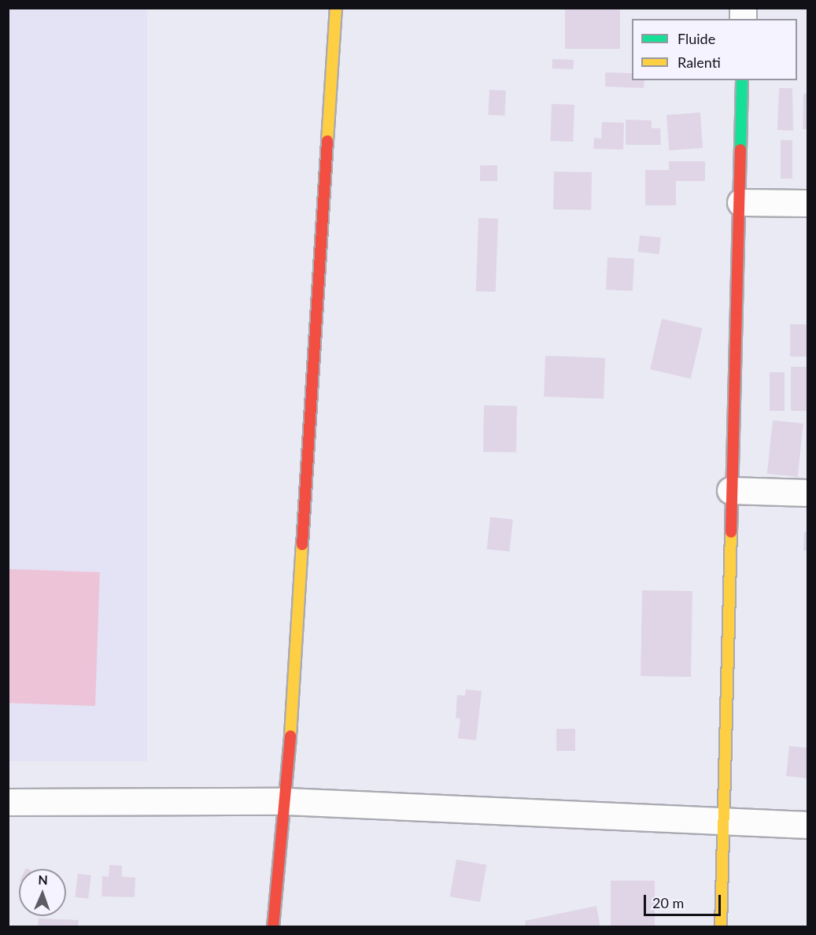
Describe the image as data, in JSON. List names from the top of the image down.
{
  "legend": ["Fluide", "Ralenti"],
  "scale_bar": "20 m",
  "north": "top"
}
